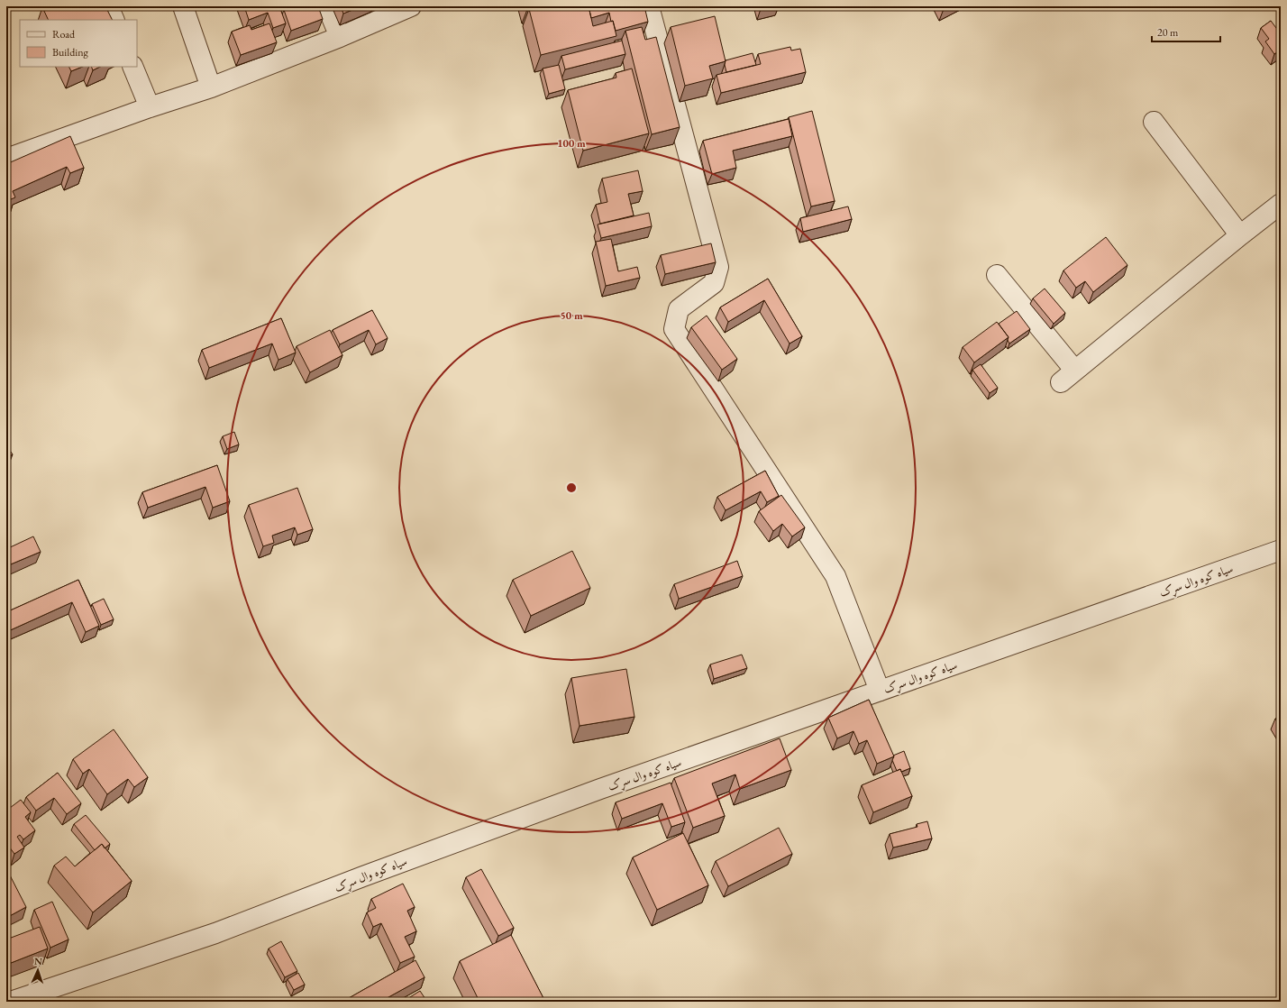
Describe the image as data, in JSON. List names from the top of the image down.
{
  "streets": {
    "street": ["سیاه کوه وال سړک"]
  },
  "legend": ["Road", "Building"],
  "scale_bar": "20 m",
  "north": "top",
  "rings": ["100 m", "50 m"]
}
